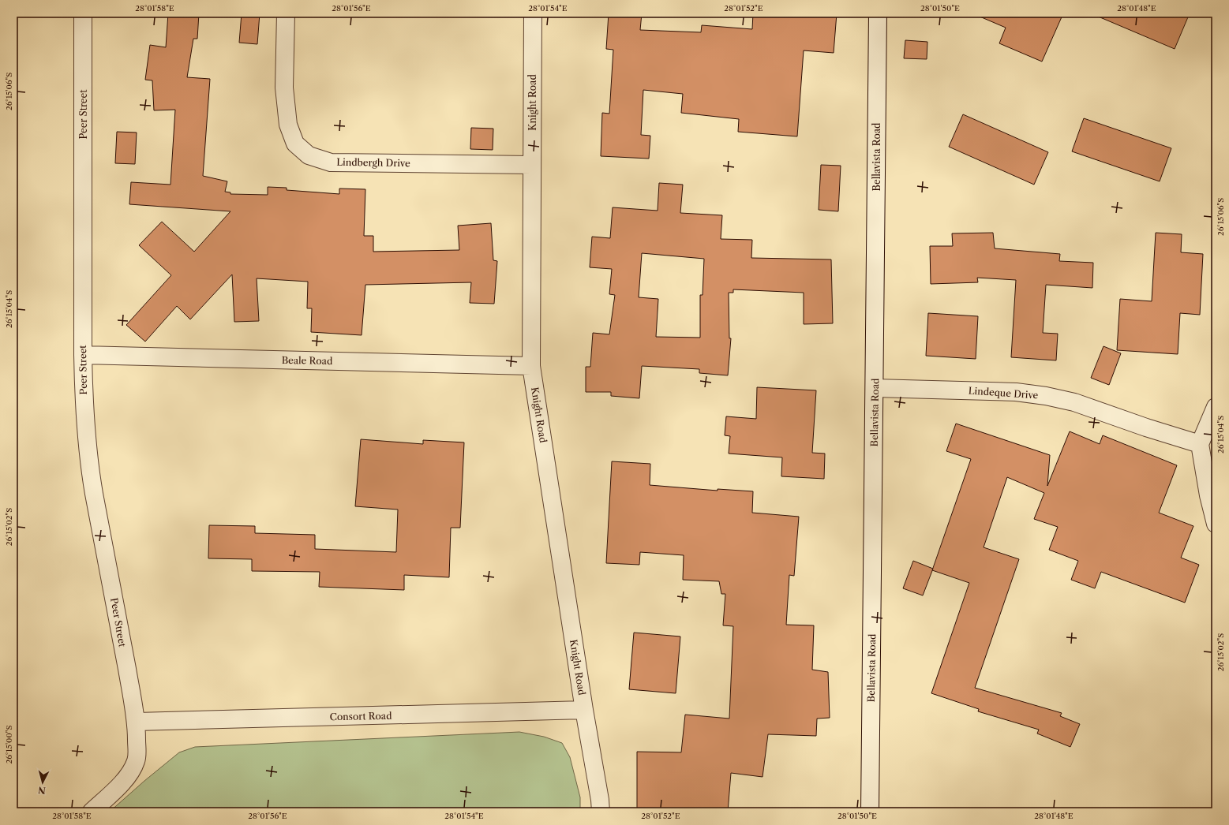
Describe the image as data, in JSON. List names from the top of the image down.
{
  "streets": {
    "street": [
      "Knight Road",
      "Peer Street",
      "Bellavista Road",
      "Lindbergh Drive",
      "Beale Road",
      "Lindeque Drive",
      "Consort Road"
    ]
  },
  "crossings": [
    ["Knight Road", "Lindbergh Drive"],
    ["Knight Road", "Beale Road"],
    ["Knight Road", "Consort Road"],
    ["Peer Street", "Beale Road"],
    ["Peer Street", "Consort Road"],
    ["Bellavista Road", "Lindeque Drive"]
  ],
  "north": "bottom",
  "coordinates": [
    "28°01'58\"E",
    "28°01'56\"E",
    "28°01'54\"E",
    "28°01'52\"E",
    "28°01'50\"E",
    "28°01'48\"E",
    "26°15'06\"S",
    "26°15'04\"S",
    "26°15'02\"S",
    "26°15'00\"S"
  ]
}
